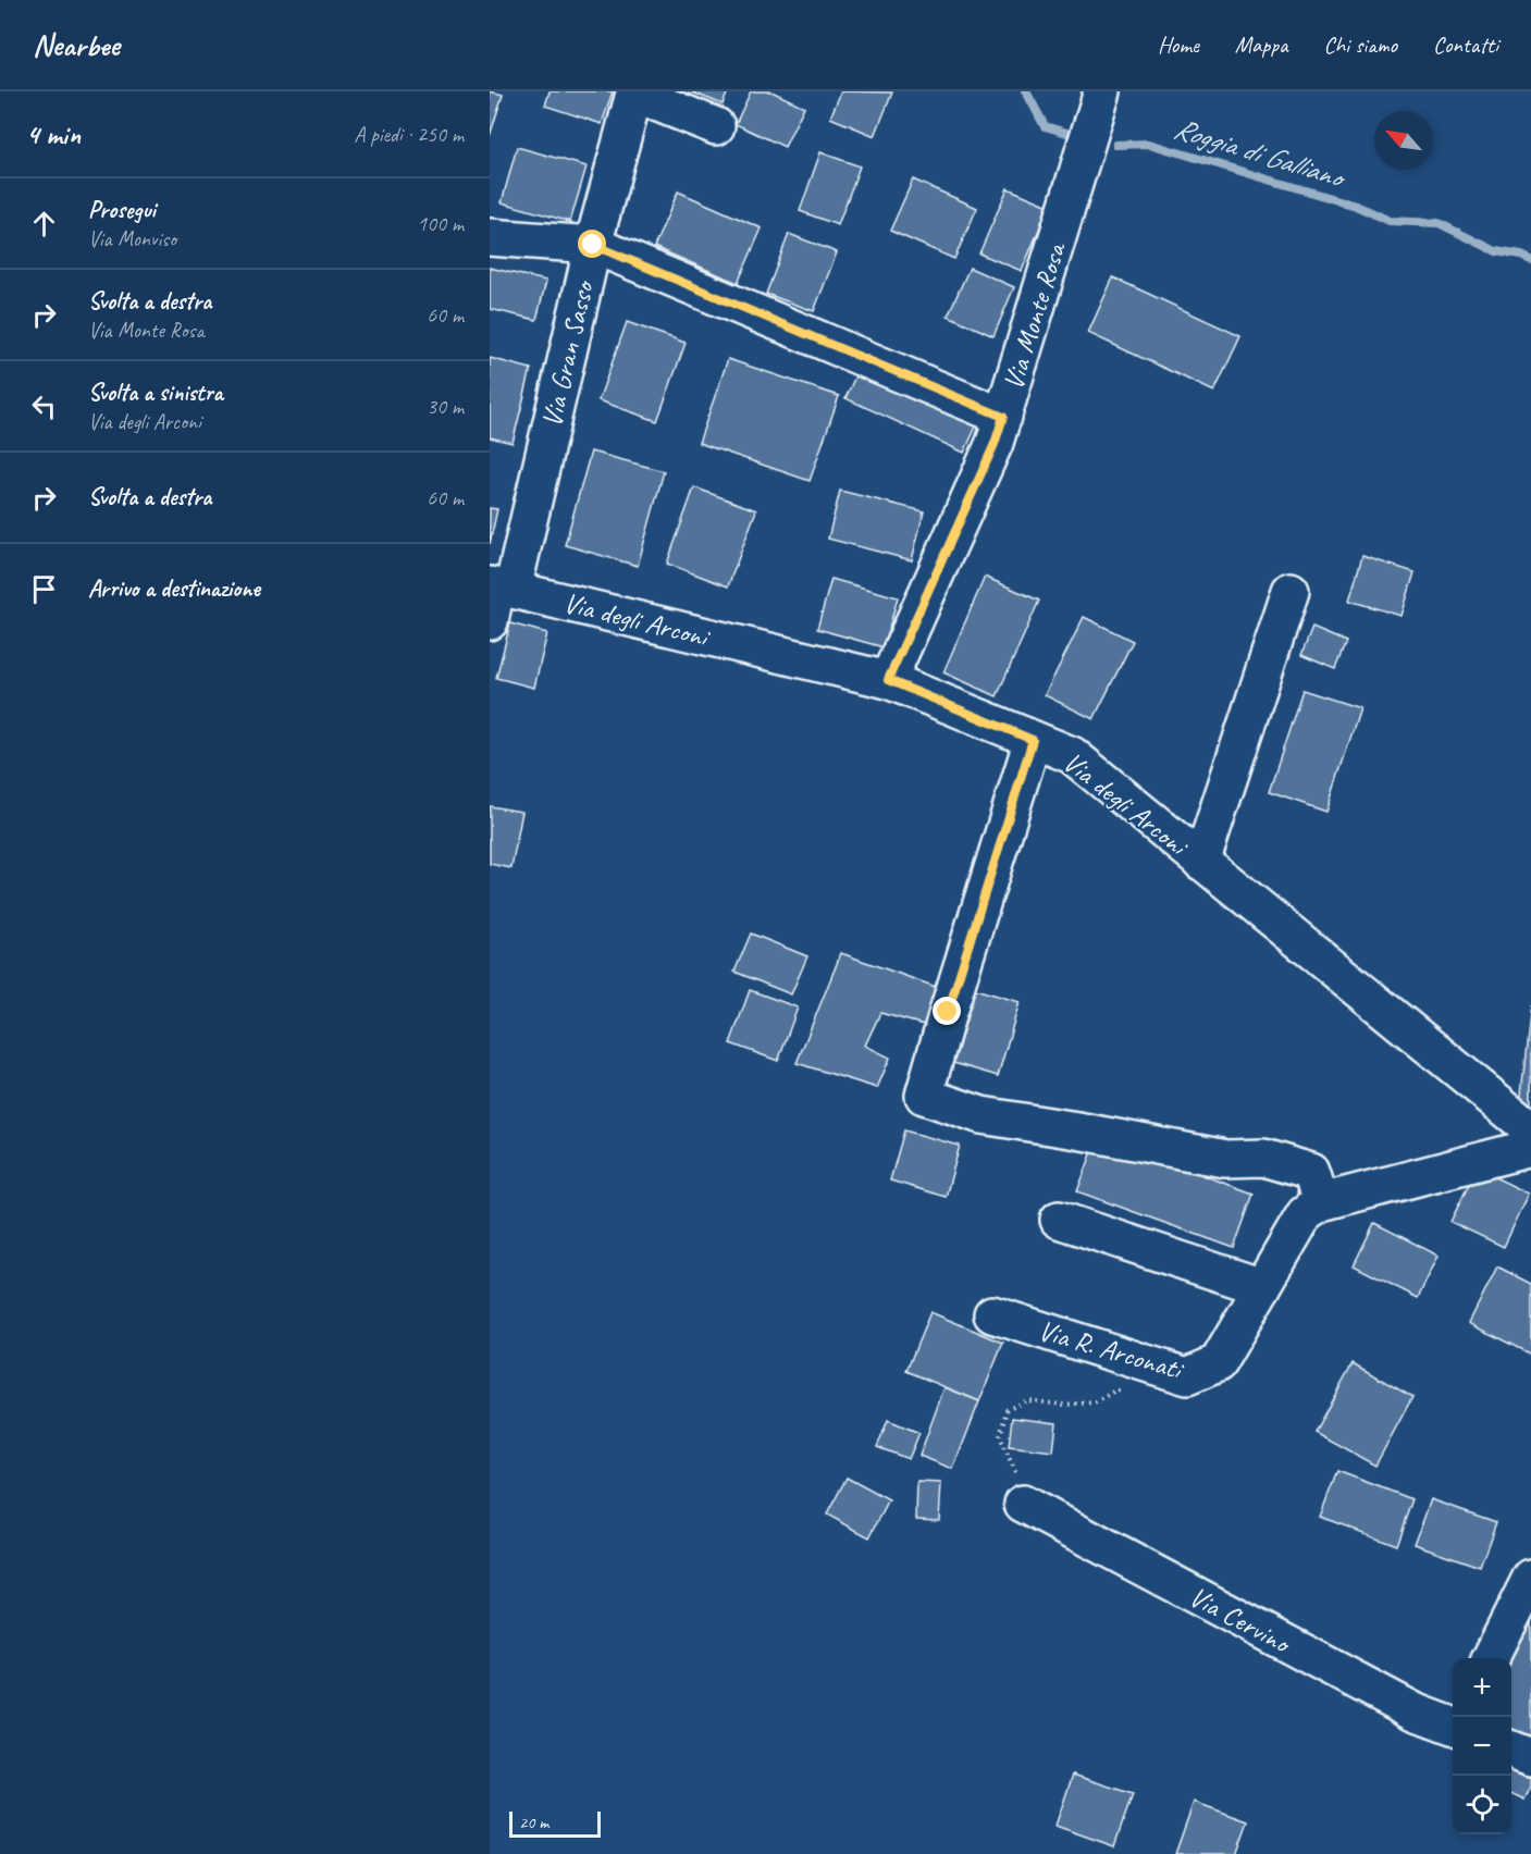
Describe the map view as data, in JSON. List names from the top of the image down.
{
  "streets": {
    "street": [
      "Via Monte Rosa",
      "Via Gran Sasso",
      "Via degli Arconi",
      "Via R. Arconati",
      "Via Cervino"
    ]
  },
  "crossings": [
    ["Via Monte Rosa", "Via degli Arconi"],
    ["Via Gran Sasso", "Via degli Arconi"]
  ],
  "water": ["Roggia di Galliano"],
  "scale_bar": "20 m",
  "north": "top left",
  "page": {
    "header": "Nearbee",
    "nav": [
      "Home",
      "Mappa",
      "Chi siamo",
      "Contatti"
    ],
    "heading": ["4 min", "A piedi · 250 m"],
    "list": [
      ["Prosegui", "Via Monviso", "100 m"],
      ["Svolta a destra", "Via Monte Rosa", "60 m"],
      ["Svolta a sinistra", "Via degli Arconi", "30 m"],
      ["Svolta a destra", "60 m"],
      "Arrivo a destinazione"
    ],
    "map_buttons": ["+", "−"],
    "scale": "20 m"
  }
}
